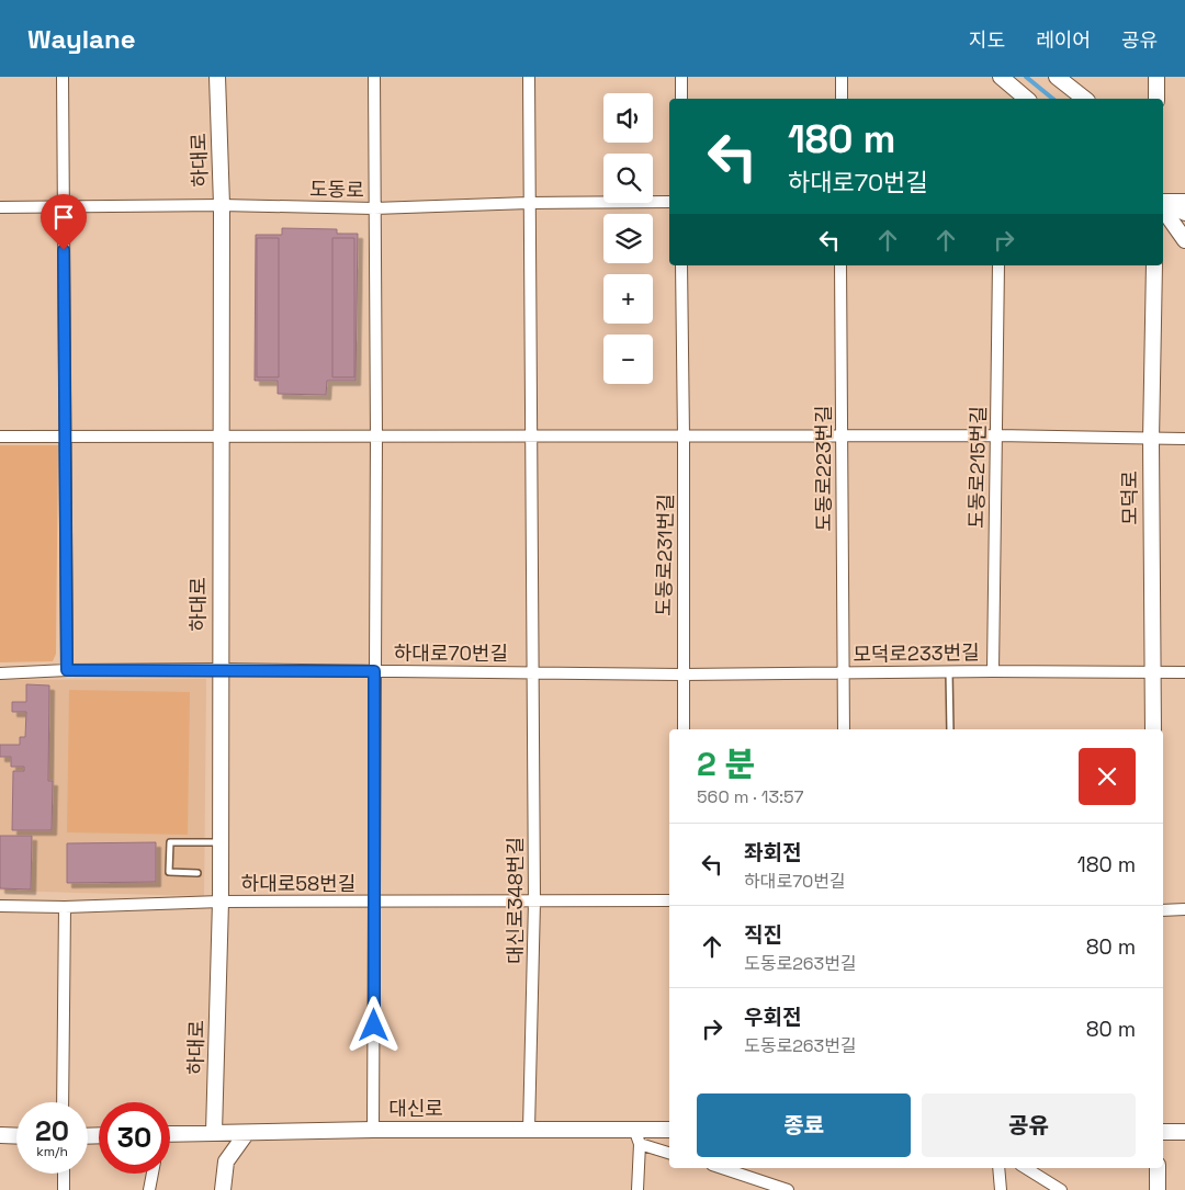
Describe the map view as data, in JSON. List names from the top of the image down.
{
  "streets": {
    "street": [
      "하대로",
      "도동로",
      "도동로215번길",
      "도동로223번길",
      "모덕로",
      "도동로231번길",
      "하대로70번길",
      "모덕로233번길",
      "하대로58번길",
      "대신로348번길",
      "대신로"
    ]
  },
  "crossings": [
    ["하대로", "도동로"],
    ["하대로", "하대로70번길"],
    ["하대로", "하대로58번길"],
    ["하대로", "대신로"],
    ["도동로", "대신로348번길"],
    ["도동로215번길", "모덕로233번길"],
    ["도동로223번길", "모덕로233번길"],
    ["모덕로", "모덕로233번길"],
    ["도동로231번길", "하대로70번길"],
    ["도동로231번길", "모덕로233번길"],
    ["하대로70번길", "모덕로233번길"],
    ["하대로70번길", "대신로348번길"],
    ["하대로58번길", "대신로348번길"],
    ["대신로348번길", "대신로"]
  ],
  "page": {
    "header": "Waylane",
    "nav": ["지도", "레이어", "공유"],
    "map_buttons": ["+", "−"],
    "turn": ["180 m", "하대로70번길"],
    "heading": ["2 분", "560 m · 13:57"],
    "list": [
      {
        "name": "좌회전",
        "note": "하대로70번길",
        "value": "180 m"
      },
      {
        "name": "직진",
        "note": "도동로263번길",
        "value": "80 m"
      },
      {
        "name": "우회전",
        "note": "도동로263번길",
        "value": "80 m"
      }
    ],
    "buttons": ["종료", "공유"],
    "speed": "20 km/h",
    "limit": "30"
  }
}
